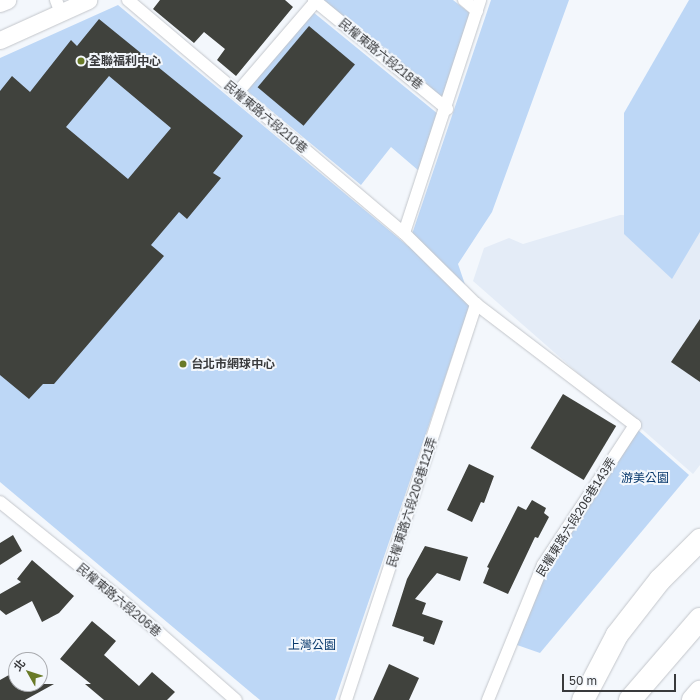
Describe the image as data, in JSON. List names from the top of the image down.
{
  "streets": {
    "street": [
      "民權東路六段218巷",
      "民權東路六段210巷",
      "民權東路六段206巷121弄",
      "民權東路六段206巷143弄",
      "民權東路六段206巷"
    ]
  },
  "crossings": [
    ["民權東路六段210巷", "民權東路六段206巷121弄"],
    ["民權東路六段210巷", "民權東路六段206巷143弄"]
  ],
  "parks": ["游美公園", "上灣公園"],
  "places": ["全聯福利中心", "台北市網球中心"],
  "scale_bar": "50 m",
  "north": "top left"
}
